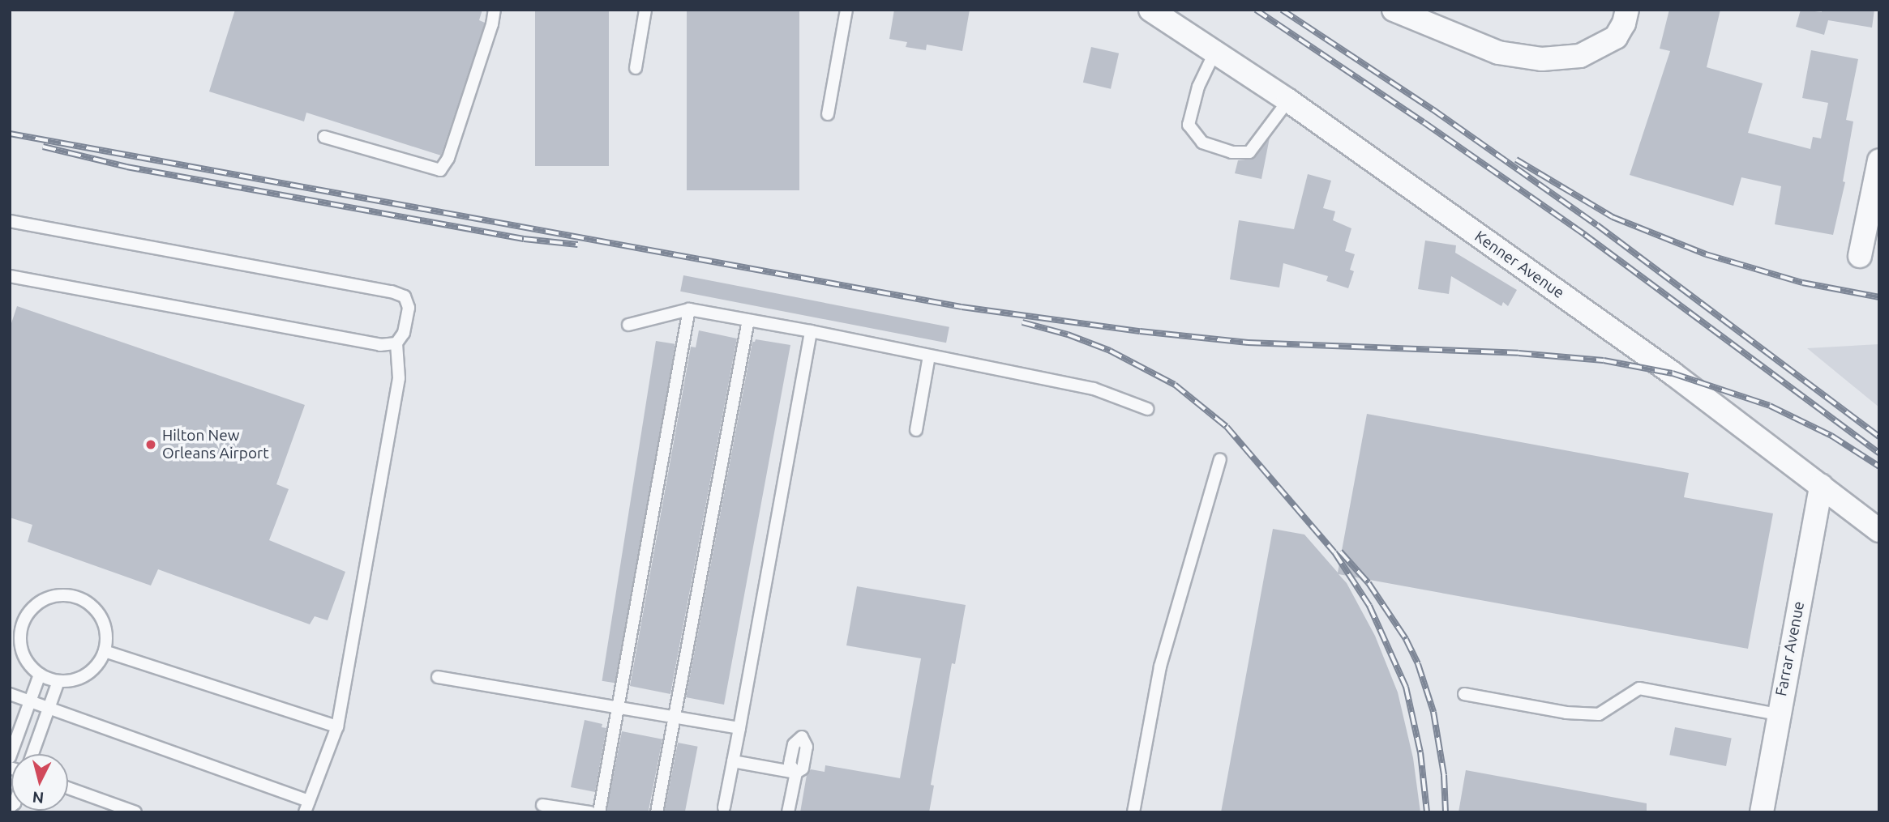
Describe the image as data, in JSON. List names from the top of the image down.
{
  "streets": {
    "street": ["Kenner Avenue", "Farrar Avenue"]
  },
  "crossings": [
    ["Kenner Avenue", "Farrar Avenue"]
  ],
  "places": ["Hilton New Orleans Airport"],
  "north": "bottom"
}
